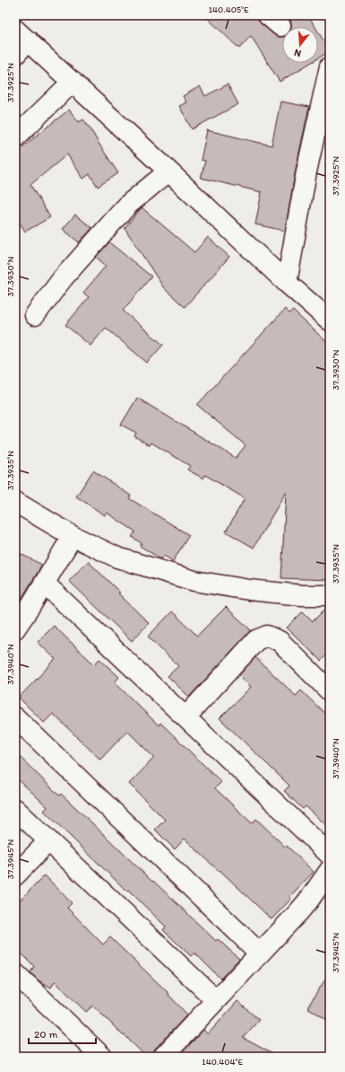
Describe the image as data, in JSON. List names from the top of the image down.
{
  "scale_bar": "20 m",
  "north": "bottom",
  "coordinates": [
    "140.405°E",
    "37.3925°N",
    "37.3930°N",
    "37.3935°N",
    "37.3940°N",
    "37.3945°N",
    "140.404°E"
  ]
}
